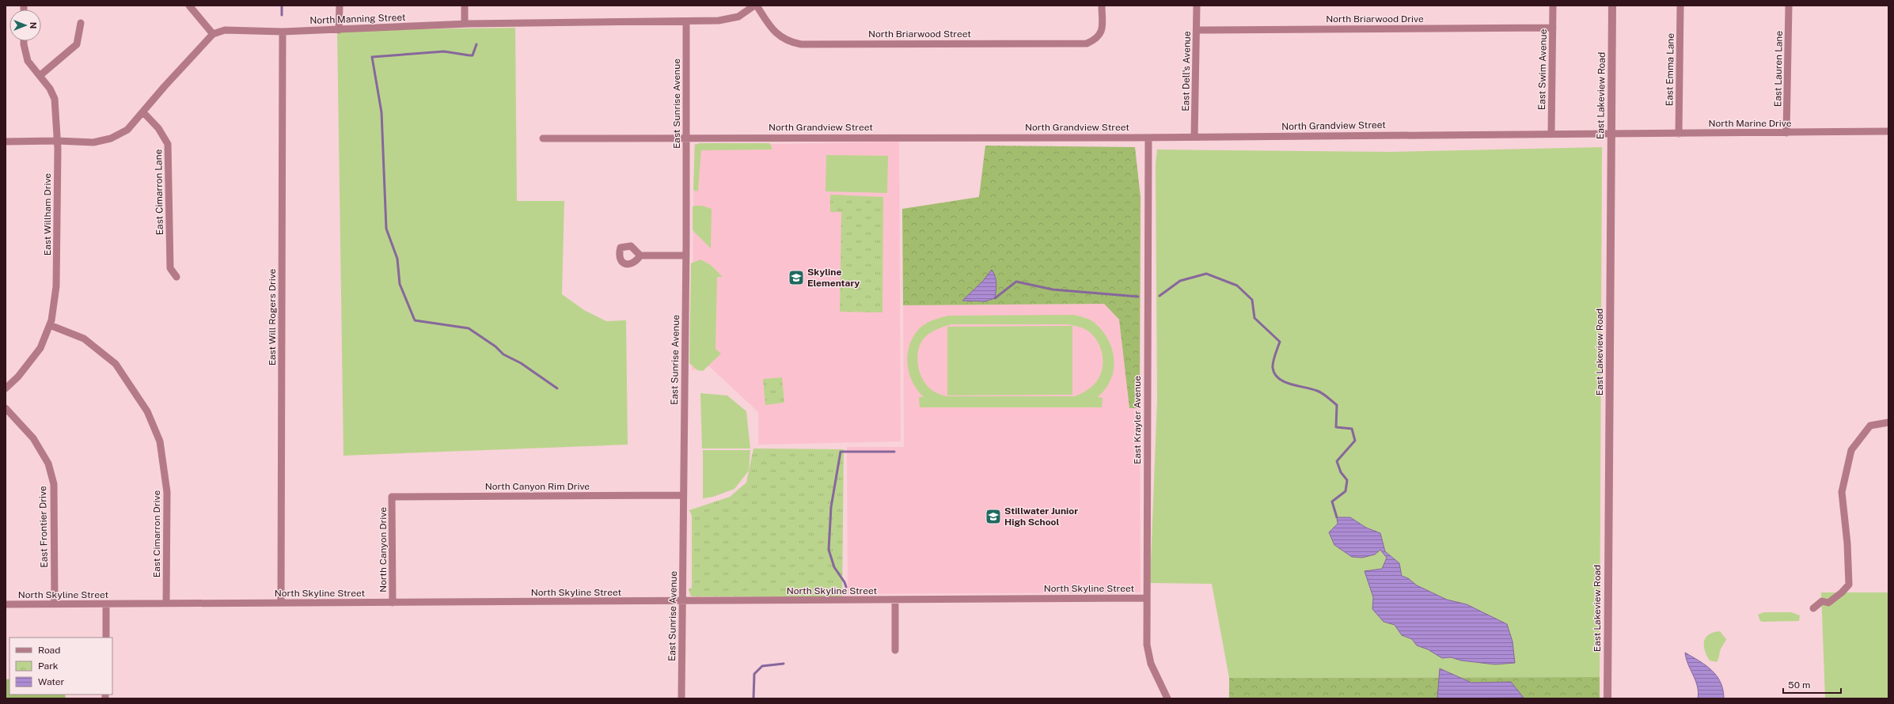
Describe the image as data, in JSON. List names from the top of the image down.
{
  "streets": {
    "street": [
      "North Manning Street",
      "North Briarwood Drive",
      "North Briarwood Street",
      "East Lauren Lane",
      "East Swim Avenue",
      "East Emma Lane",
      "East Dell's Avenue",
      "East Lakeview Road",
      "East Sunrise Avenue",
      "North Marine Drive",
      "North Grandview Street",
      "East Cimarron Lane",
      "East Willham Drive",
      "East Will Rogers Drive",
      "East Krayler Avenue",
      "North Canyon Rim Drive",
      "East Frontier Drive",
      "East Cimarron Drive",
      "North Canyon Drive",
      "North Skyline Street"
    ]
  },
  "crossings": [
    ["North Manning Street", "East Sunrise Avenue"],
    ["North Manning Street", "East Will Rogers Drive"],
    ["North Briarwood Drive", "East Swim Avenue"],
    ["North Briarwood Drive", "East Dell's Avenue"],
    ["East Lauren Lane", "North Marine Drive"],
    ["East Swim Avenue", "North Grandview Street"],
    ["East Emma Lane", "North Marine Drive"],
    ["East Dell's Avenue", "North Grandview Street"],
    ["East Lakeview Road", "North Marine Drive"],
    ["East Lakeview Road", "North Grandview Street"],
    ["East Sunrise Avenue", "North Grandview Street"],
    ["East Sunrise Avenue", "North Canyon Rim Drive"],
    ["East Sunrise Avenue", "North Skyline Street"],
    ["North Marine Drive", "North Grandview Street"],
    ["North Grandview Street", "East Krayler Avenue"],
    ["East Willham Drive", "East Cimarron Drive"],
    ["East Will Rogers Drive", "North Skyline Street"],
    ["East Krayler Avenue", "North Skyline Street"],
    ["North Canyon Rim Drive", "North Canyon Drive"],
    ["East Frontier Drive", "North Skyline Street"],
    ["East Cimarron Drive", "North Skyline Street"],
    ["North Canyon Drive", "North Skyline Street"]
  ],
  "places": {
    "school or university": ["Skyline Elementary", "Stillwater Junior High School"]
  },
  "legend": ["Road", "Park", "Water"],
  "scale_bar": "50 m",
  "north": "right"
}
